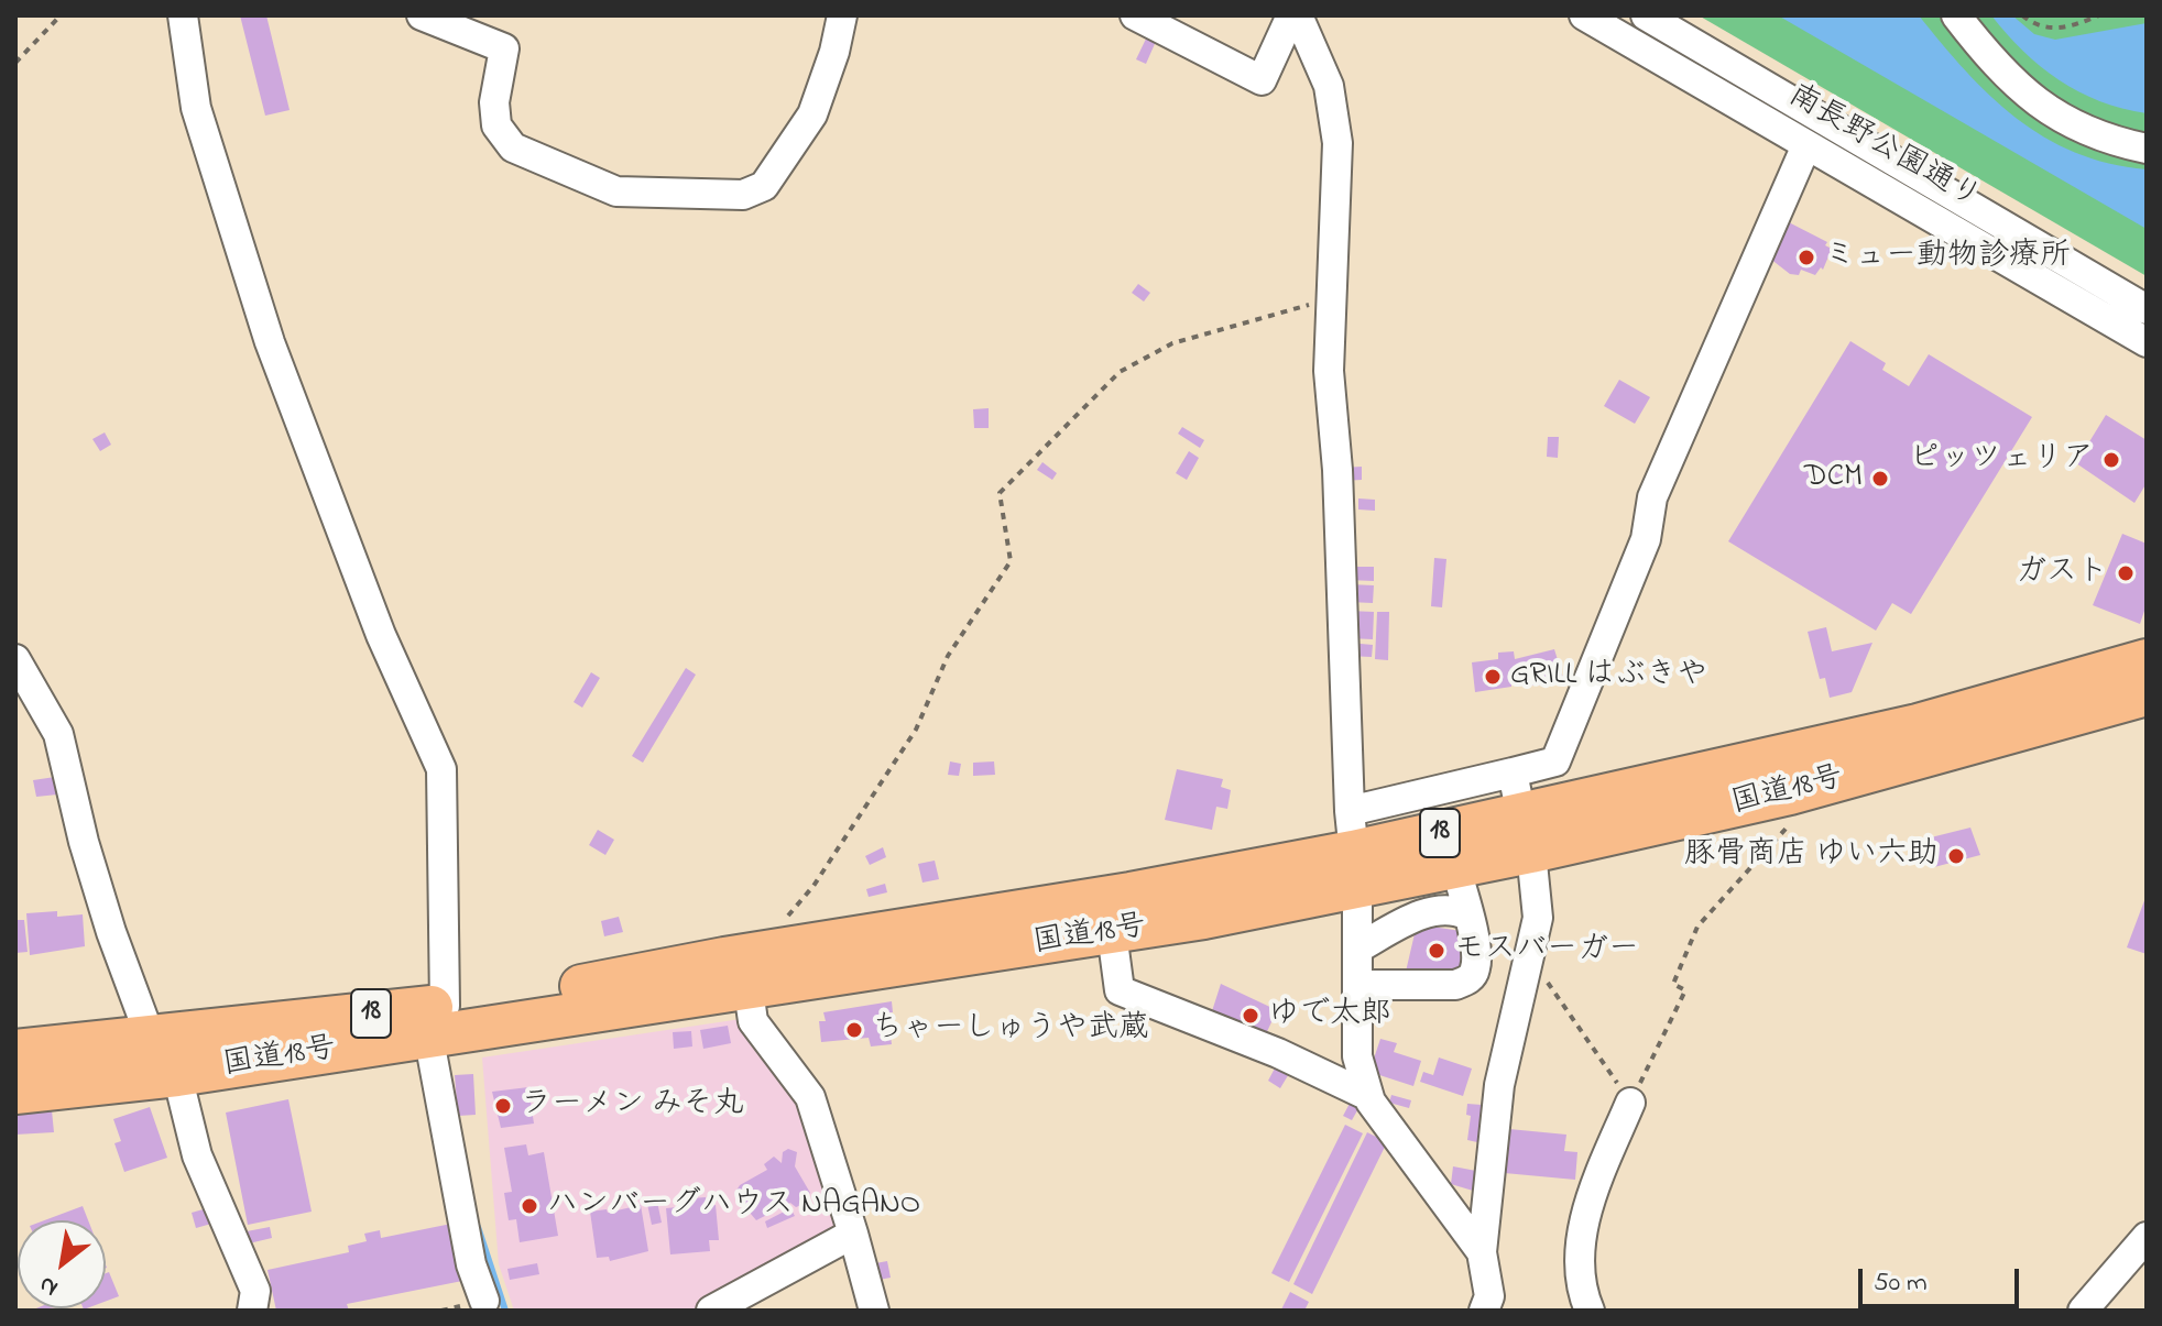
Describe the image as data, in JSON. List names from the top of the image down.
{
  "streets": {
    "highway": ["国道18号", "18"],
    "street": ["南長野公園通り"]
  },
  "places": [
    "ミュー動物診療所",
    "ピッツェリア",
    "DCM",
    "ガスト",
    "GRILL はぶきや",
    "豚骨商店 ゆい六助",
    "モスバーガー",
    "ゆで太郎",
    "ちゃーしゅうや武蔵",
    "ラーメン みそ丸",
    "ハンバーグハウス NAGANO"
  ],
  "scale_bar": "50 m",
  "north": "bottom left"
}
